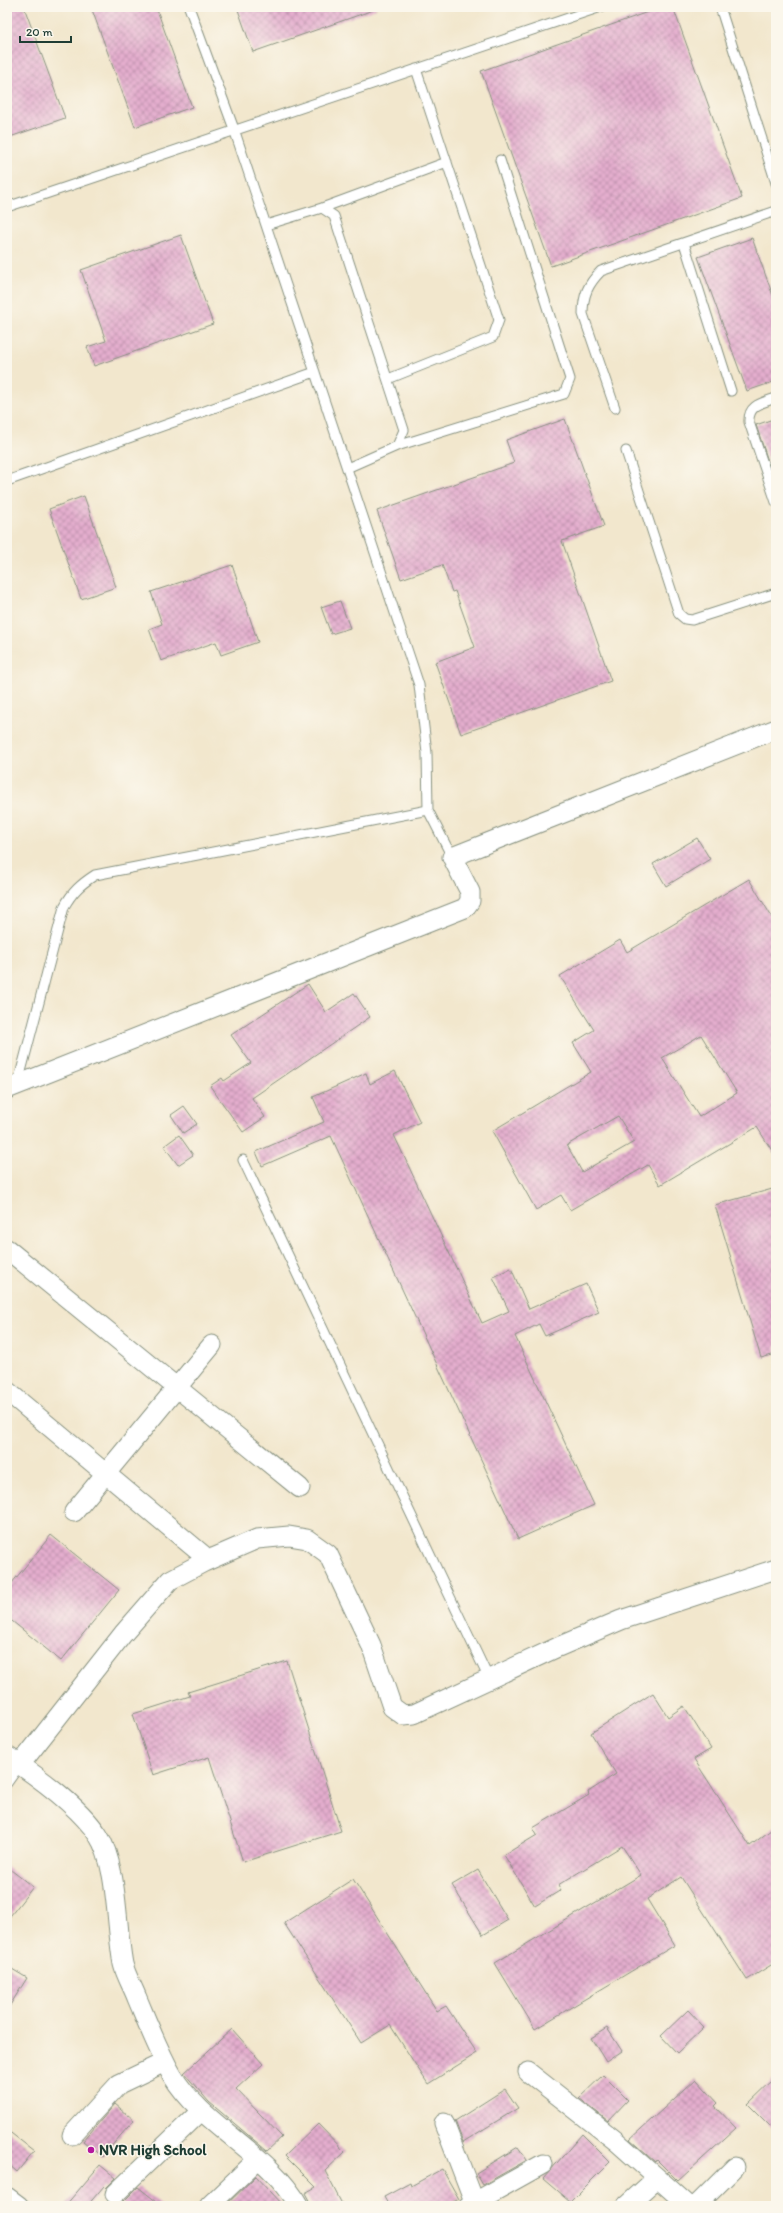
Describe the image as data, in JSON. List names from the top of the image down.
{
  "places": ["NVR High School"],
  "scale_bar": "20 m"
}
